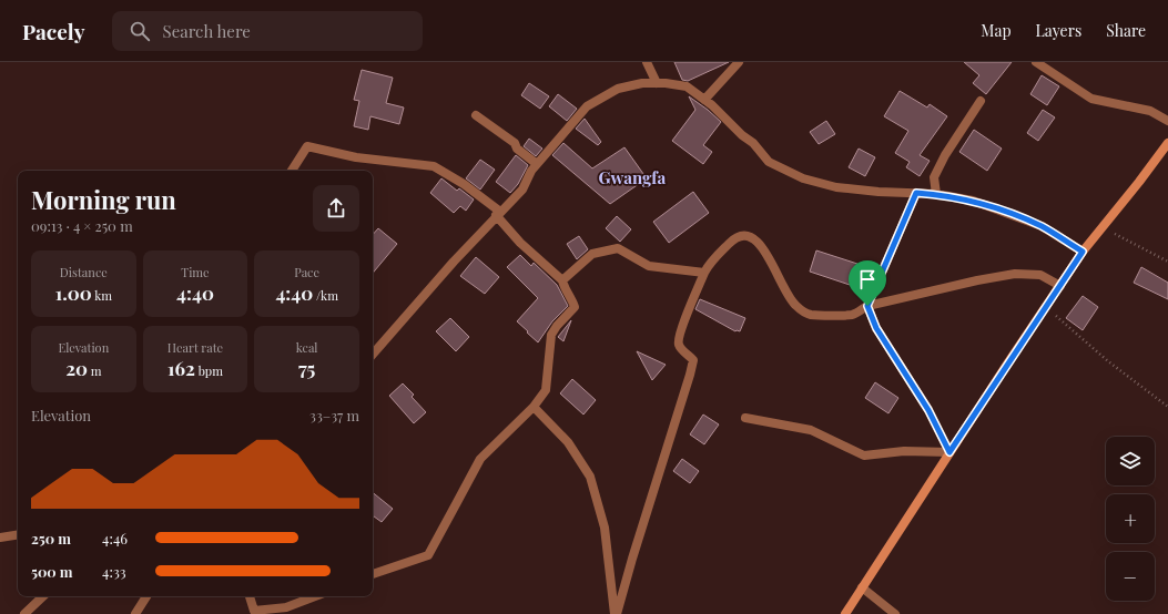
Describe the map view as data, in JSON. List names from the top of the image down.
{
  "districts": ["Gwangfa"],
  "page": {
    "header": "Pacely",
    "search": "Search here",
    "nav": ["Map", "Layers", "Share"],
    "heading": ["Morning run", "09:13 · 4 × 250 m"],
    "stats": [
      ["Distance", "1.00 km"],
      ["Time", "4:40"],
      ["Pace", "4:40 /km"],
      ["Elevation", "20 m"],
      ["Heart rate", "162 bpm"],
      ["kcal", "75"]
    ],
    "chart": ["Elevation", "33–37 m"],
    "map_buttons": ["+", "−"],
    "list": [
      {
        "name": "250 m",
        "note": "4:46"
      },
      {
        "name": "500 m",
        "note": "4:33"
      }
    ]
  }
}
